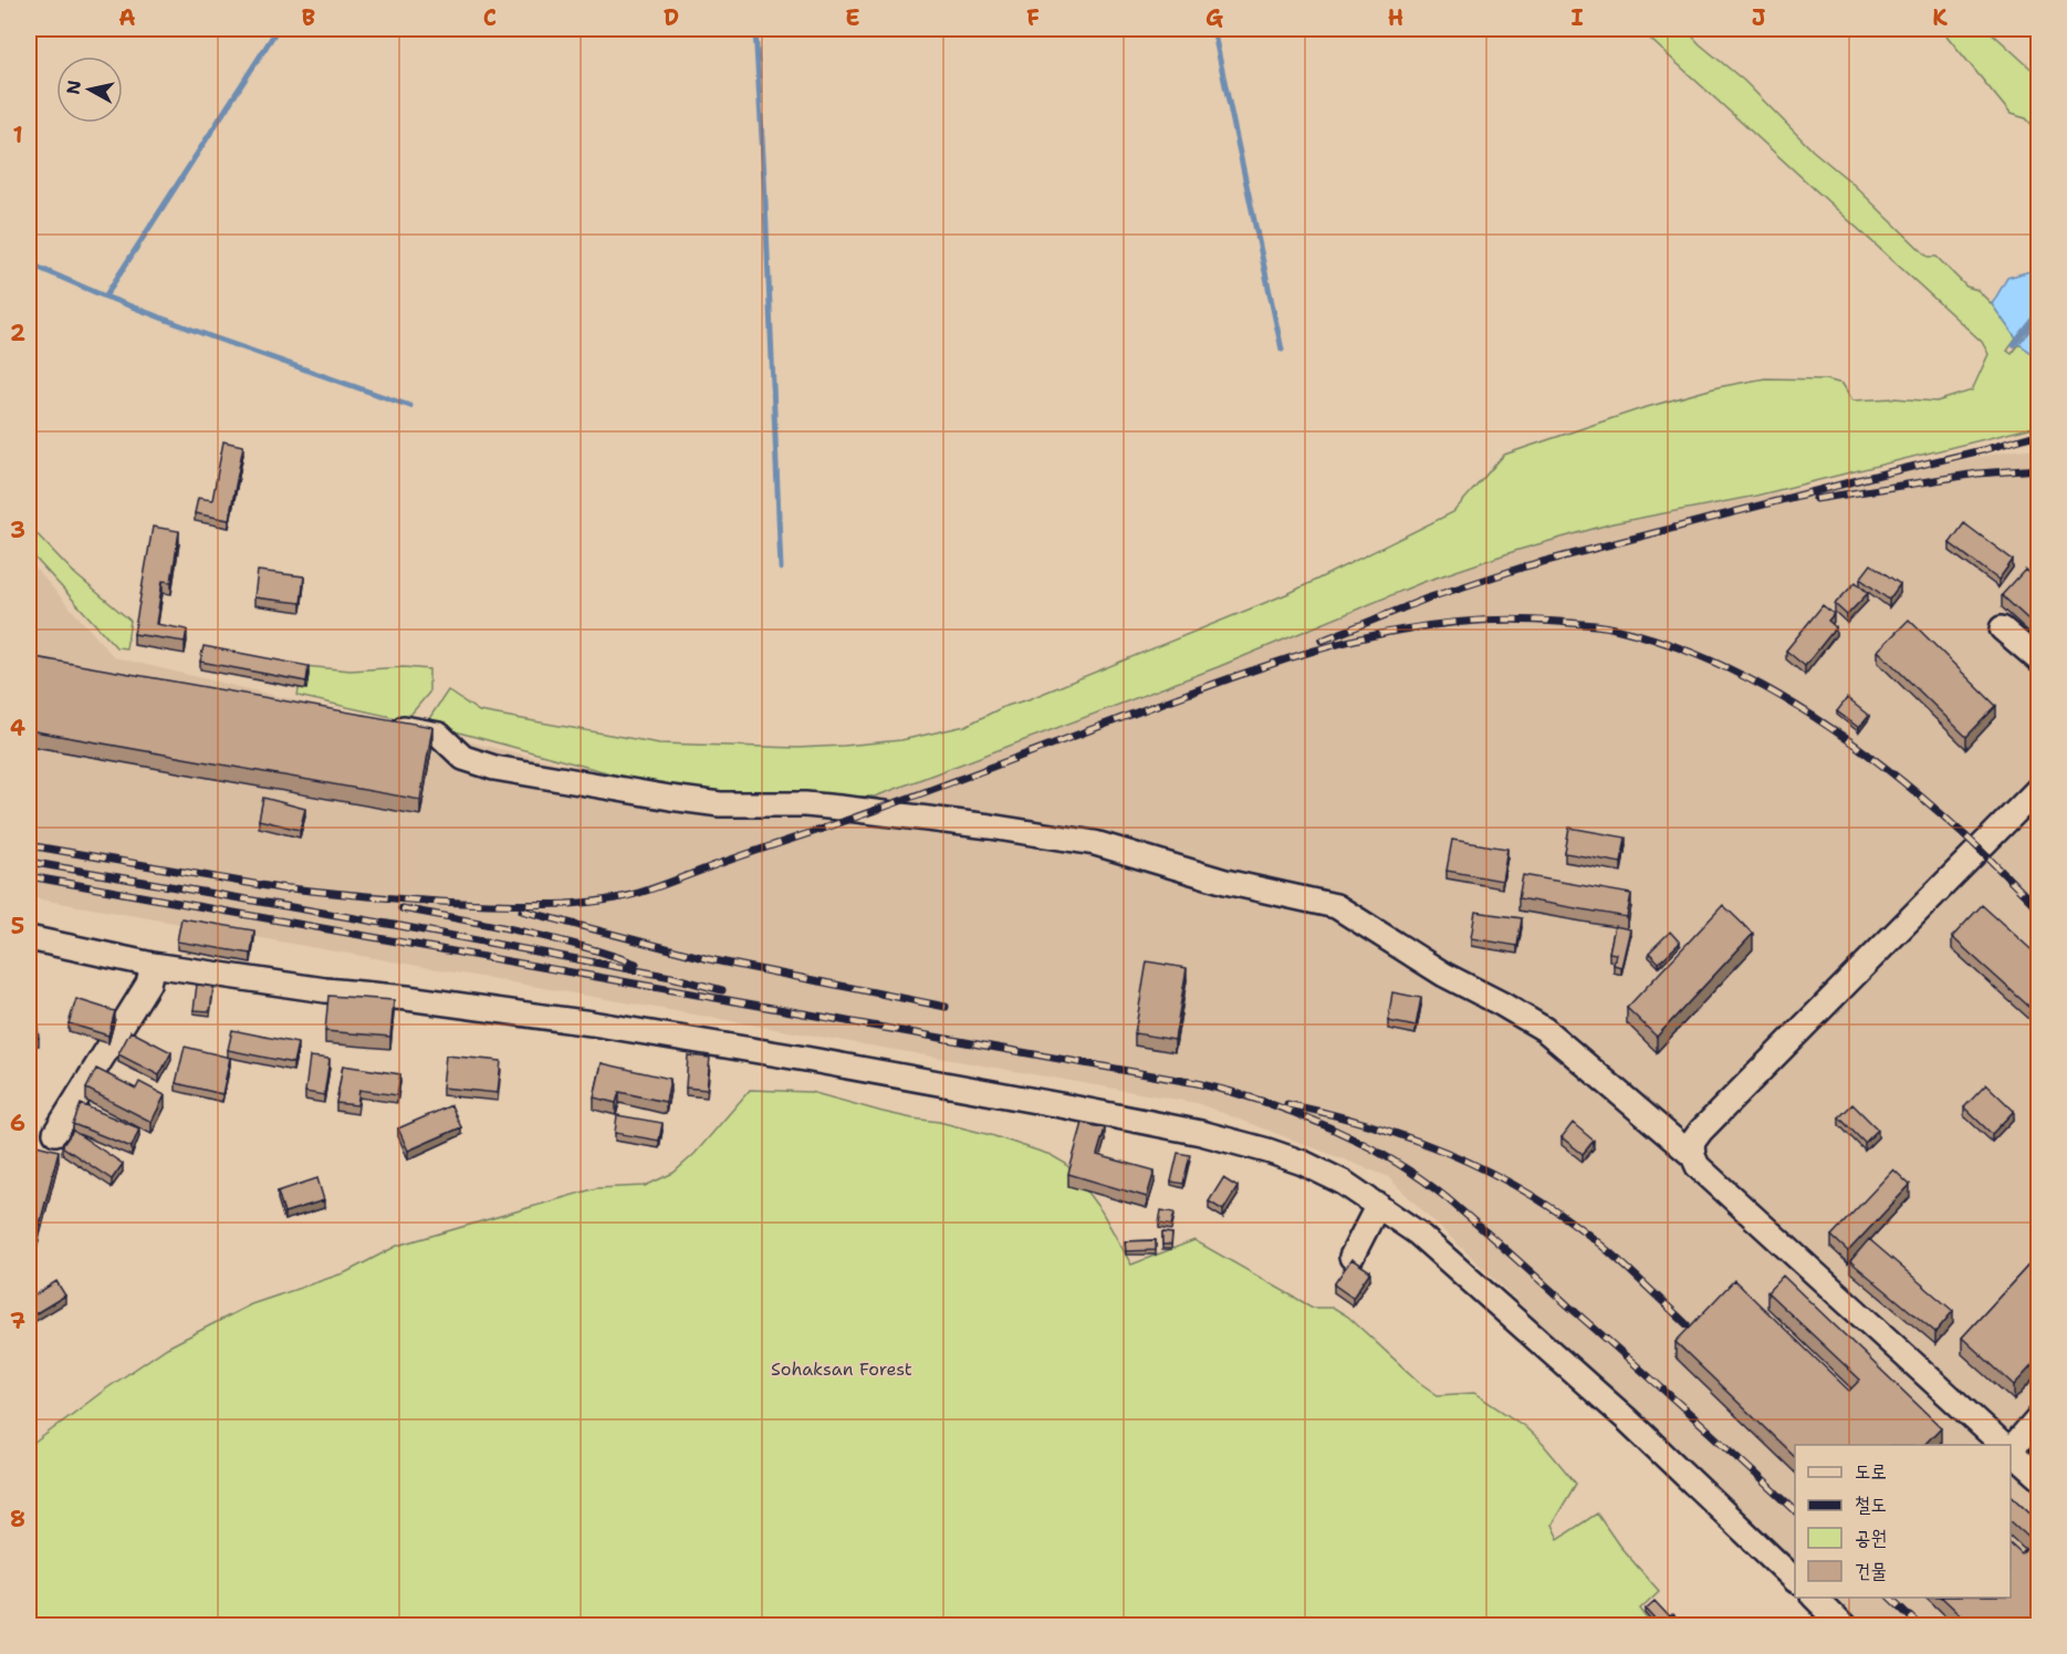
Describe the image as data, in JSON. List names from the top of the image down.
{
  "parks": ["Sohaksan Forest"],
  "legend": [
    "도로",
    "철도",
    "공원",
    "건물"
  ],
  "north": "left",
  "grid": {
    "columns": [
      "A",
      "B",
      "C",
      "D",
      "E",
      "F",
      "G",
      "H",
      "I",
      "J",
      "K"
    ],
    "rows": [
      "1",
      "2",
      "3",
      "4",
      "5",
      "6",
      "7",
      "8"
    ]
  }
}
